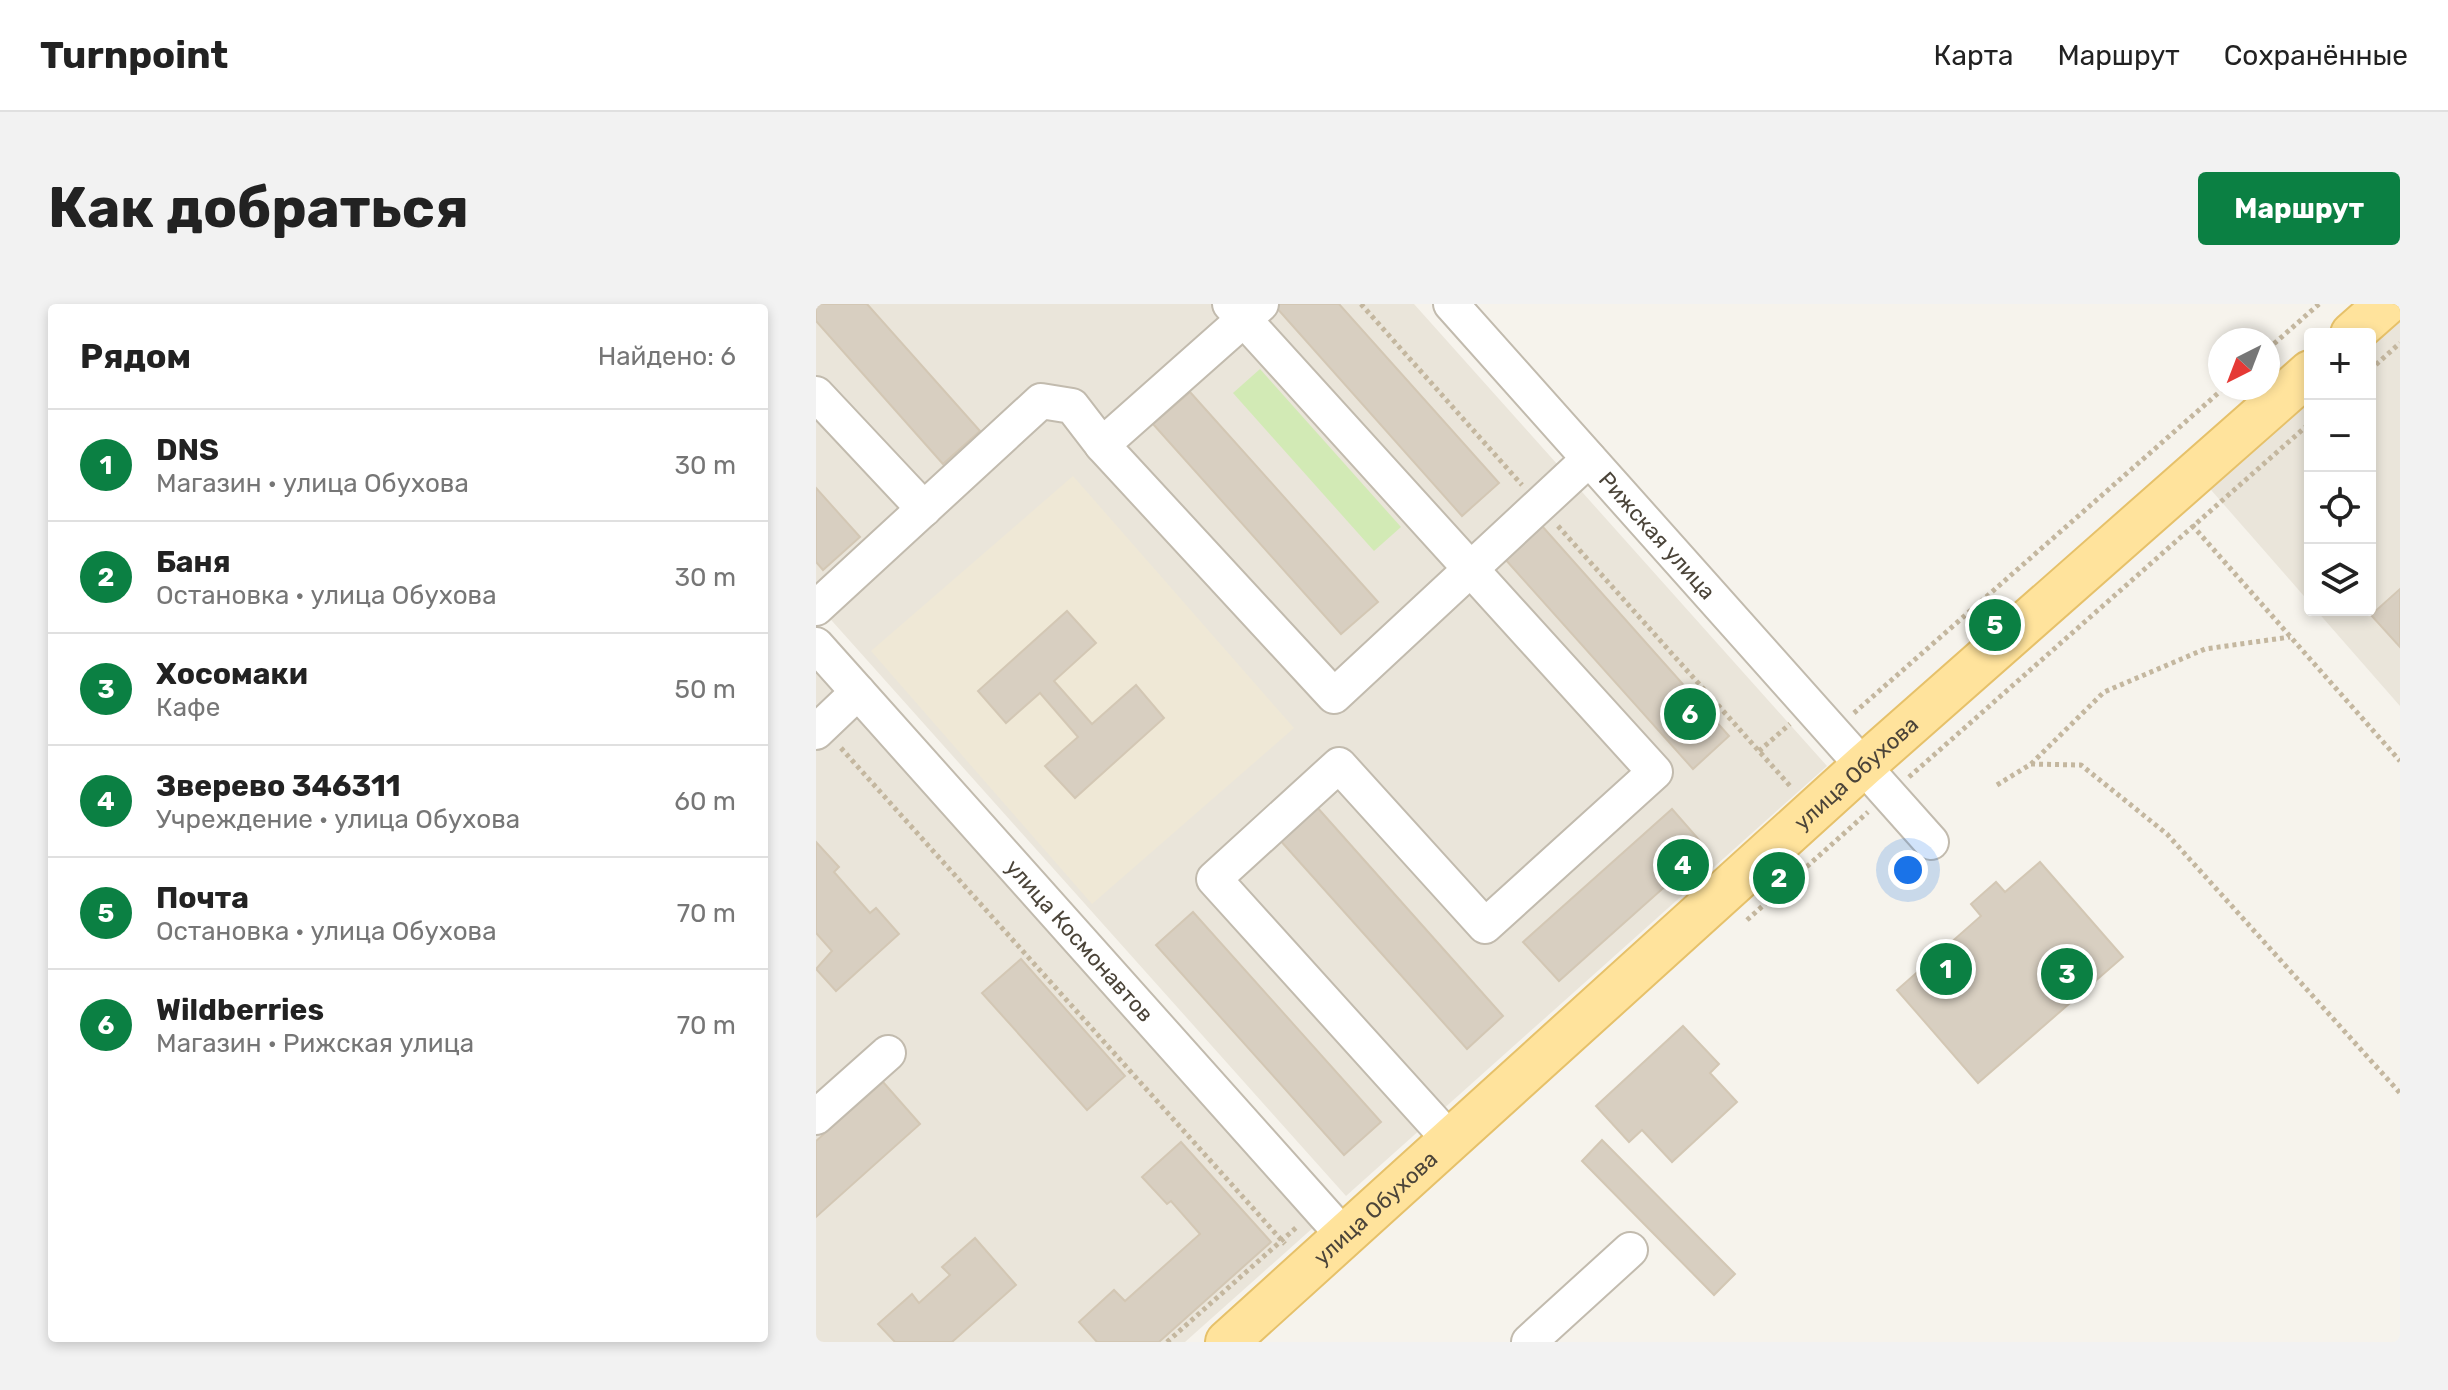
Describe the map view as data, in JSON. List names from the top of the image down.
{
  "streets": {
    "main road": ["улица Обухова"],
    "street": ["Рижская улица", "улица Космонавтов"]
  },
  "crossings": [
    ["Рижская улица", "улица Обухова"],
    ["улица Обухова", "улица Космонавтов"]
  ],
  "north": "bottom left",
  "page": {
    "header": "Turnpoint",
    "nav": ["Карта", "Маршрут", "Сохранённые"],
    "buttons": "Маршрут",
    "title": "Как добраться",
    "heading": ["Рядом", "Найдено: 6"],
    "map_buttons": ["+", "−"],
    "list": [
      {
        "mark": "1",
        "name": "DNS",
        "note": "Магазин · улица Обухова",
        "value": "30 m"
      },
      {
        "mark": "2",
        "name": "Баня",
        "note": "Остановка · улица Обухова",
        "value": "30 m"
      },
      {
        "mark": "3",
        "name": "Хосомаки",
        "note": "Кафе",
        "value": "50 m"
      },
      {
        "mark": "4",
        "name": "Зверево 346311",
        "note": "Учреждение · улица Обухова",
        "value": "60 m"
      },
      {
        "mark": "5",
        "name": "Почта",
        "note": "Остановка · улица Обухова",
        "value": "70 m"
      },
      {
        "mark": "6",
        "name": "Wildberries",
        "note": "Магазин · Рижская улица",
        "value": "70 m"
      }
    ],
    "pins": [
      "5",
      "6",
      "4",
      "2",
      "1",
      "3"
    ]
  }
}
